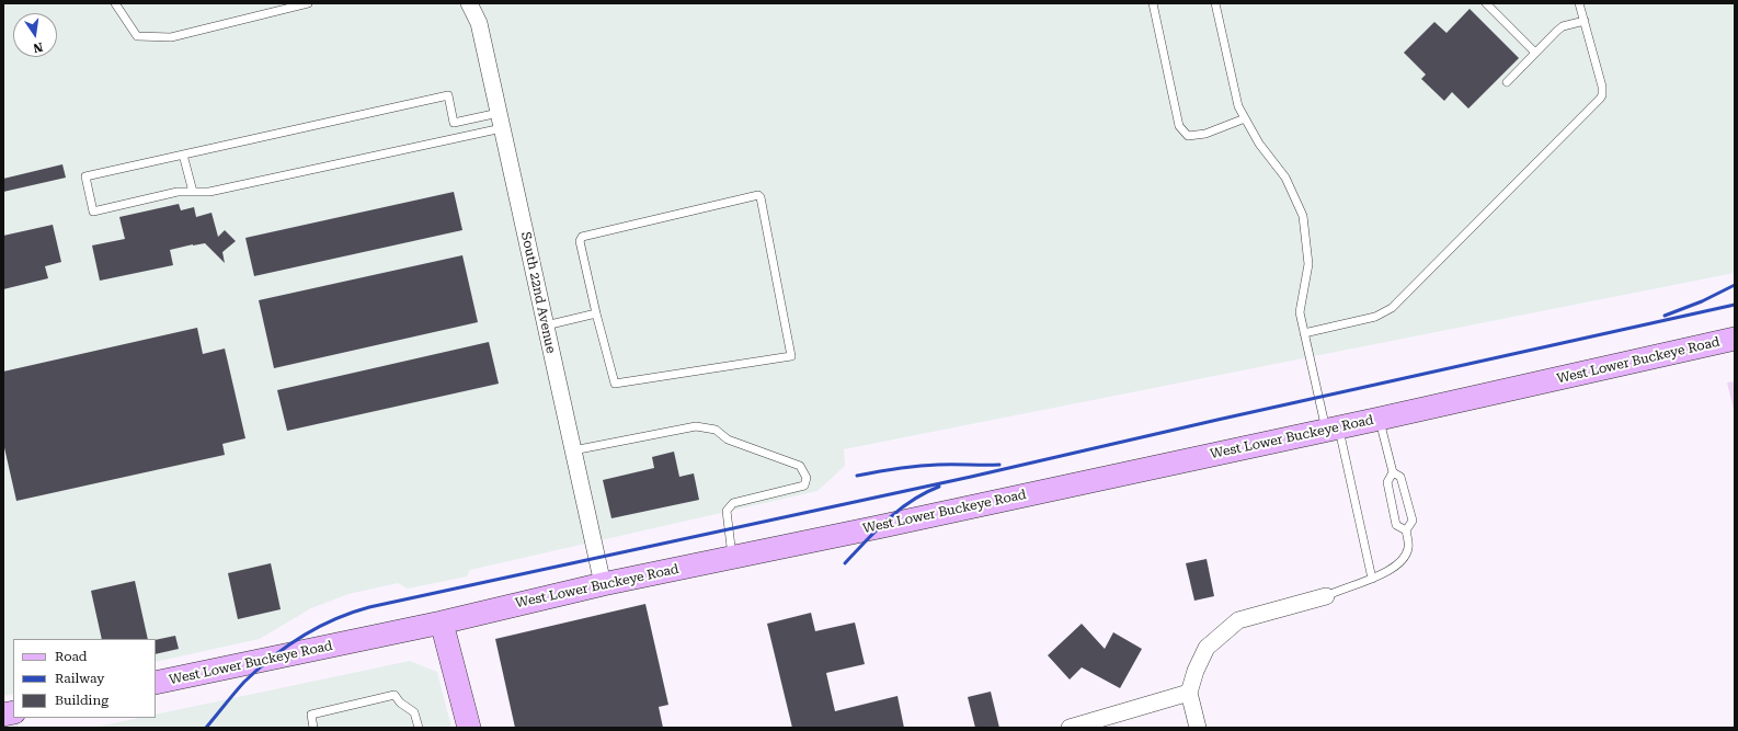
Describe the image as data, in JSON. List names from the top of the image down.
{
  "streets": {
    "main road": ["West Lower Buckeye Road"],
    "street": ["South 22nd Avenue"]
  },
  "crossings": [
    ["South 22nd Avenue", "West Lower Buckeye Road"]
  ],
  "legend": ["Road", "Railway", "Building"],
  "north": "bottom"
}
